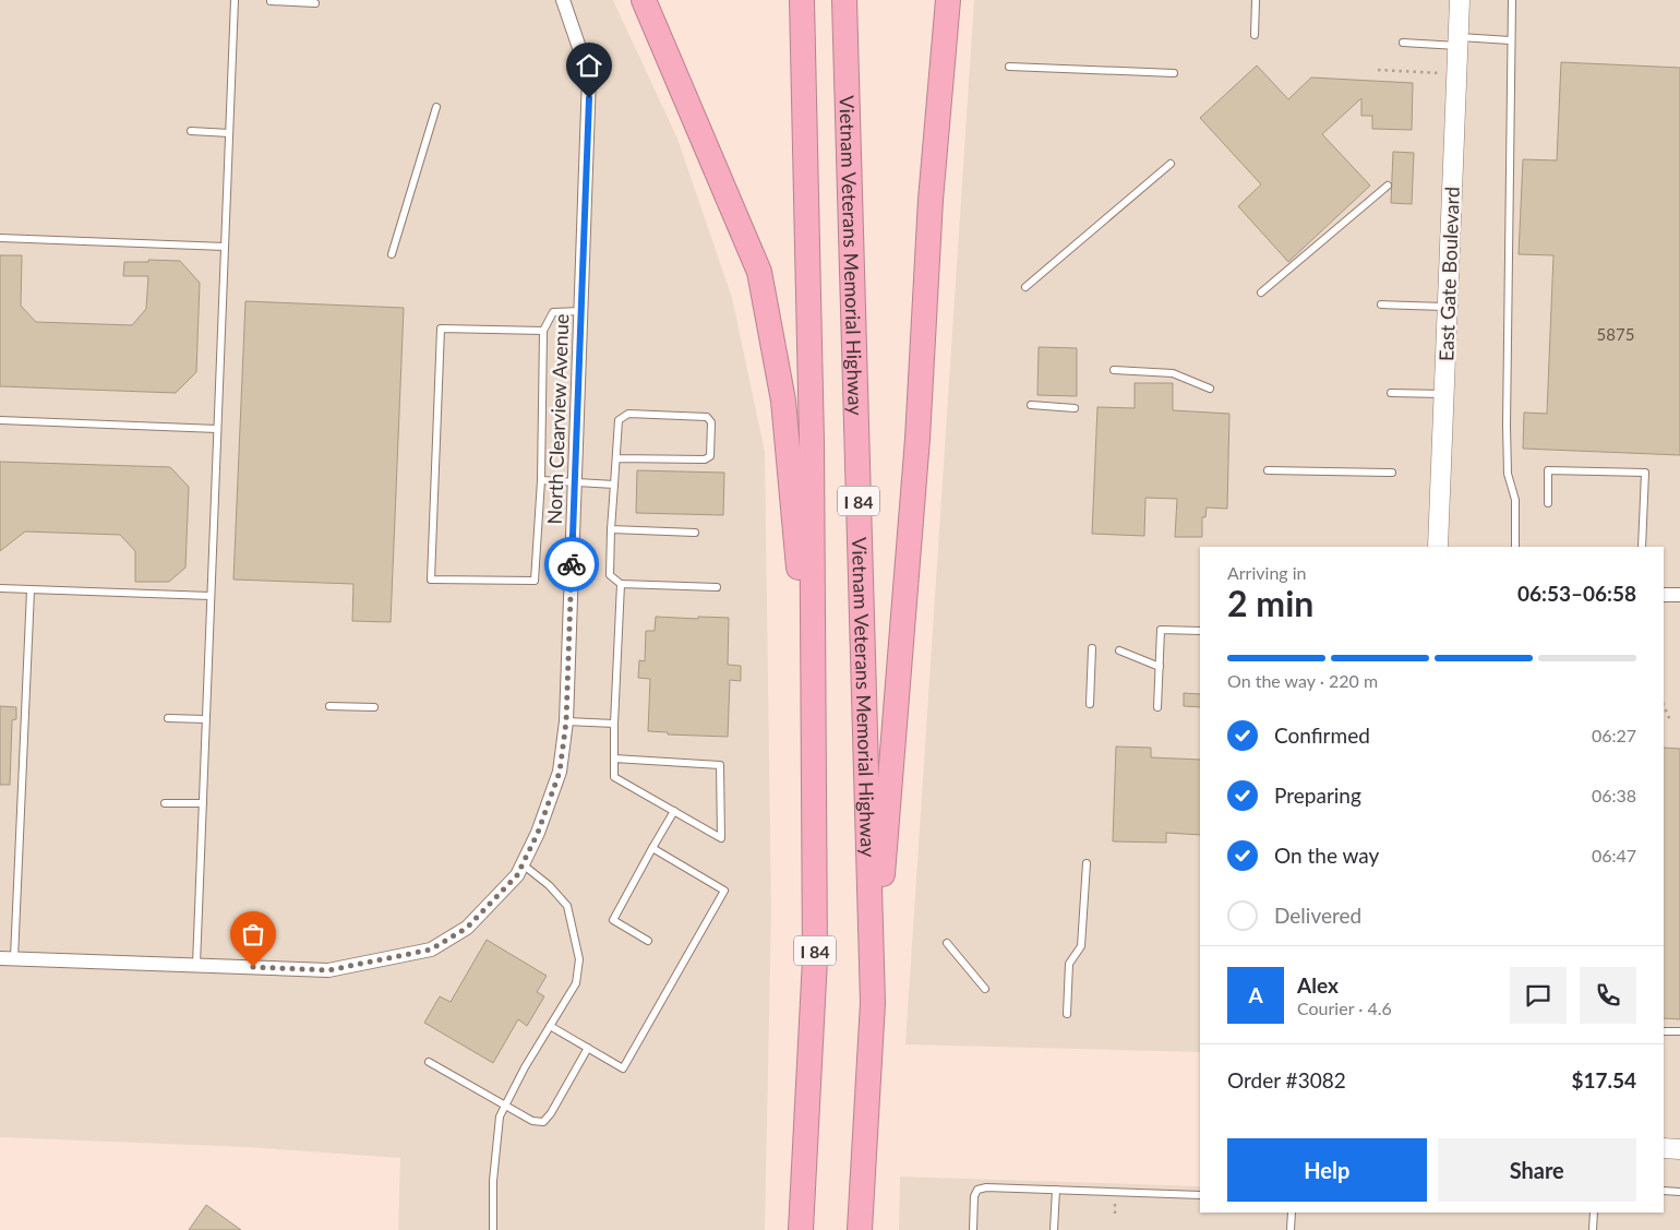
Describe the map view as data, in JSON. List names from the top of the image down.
{
  "streets": {
    "highway": ["Vietnam Veterans Memorial Highway", "I 84"],
    "street": ["East Gate Boulevard", "North Clearview Avenue"]
  },
  "house_numbers": ["5875"],
  "page": {
    "heading": ["2 min", "Arriving in", "06:53–06:58"],
    "panel": [
      "Alex",
      "Courier · 4.6",
      "Order #3082",
      "$17.54"
    ],
    "bar": "On the way · 220 m",
    "list": [
      ["Confirmed", "06:27"],
      ["Preparing", "06:38"],
      ["On the way", "06:47"],
      "Delivered"
    ],
    "round": "A",
    "buttons": ["Help", "Share"]
  }
}
